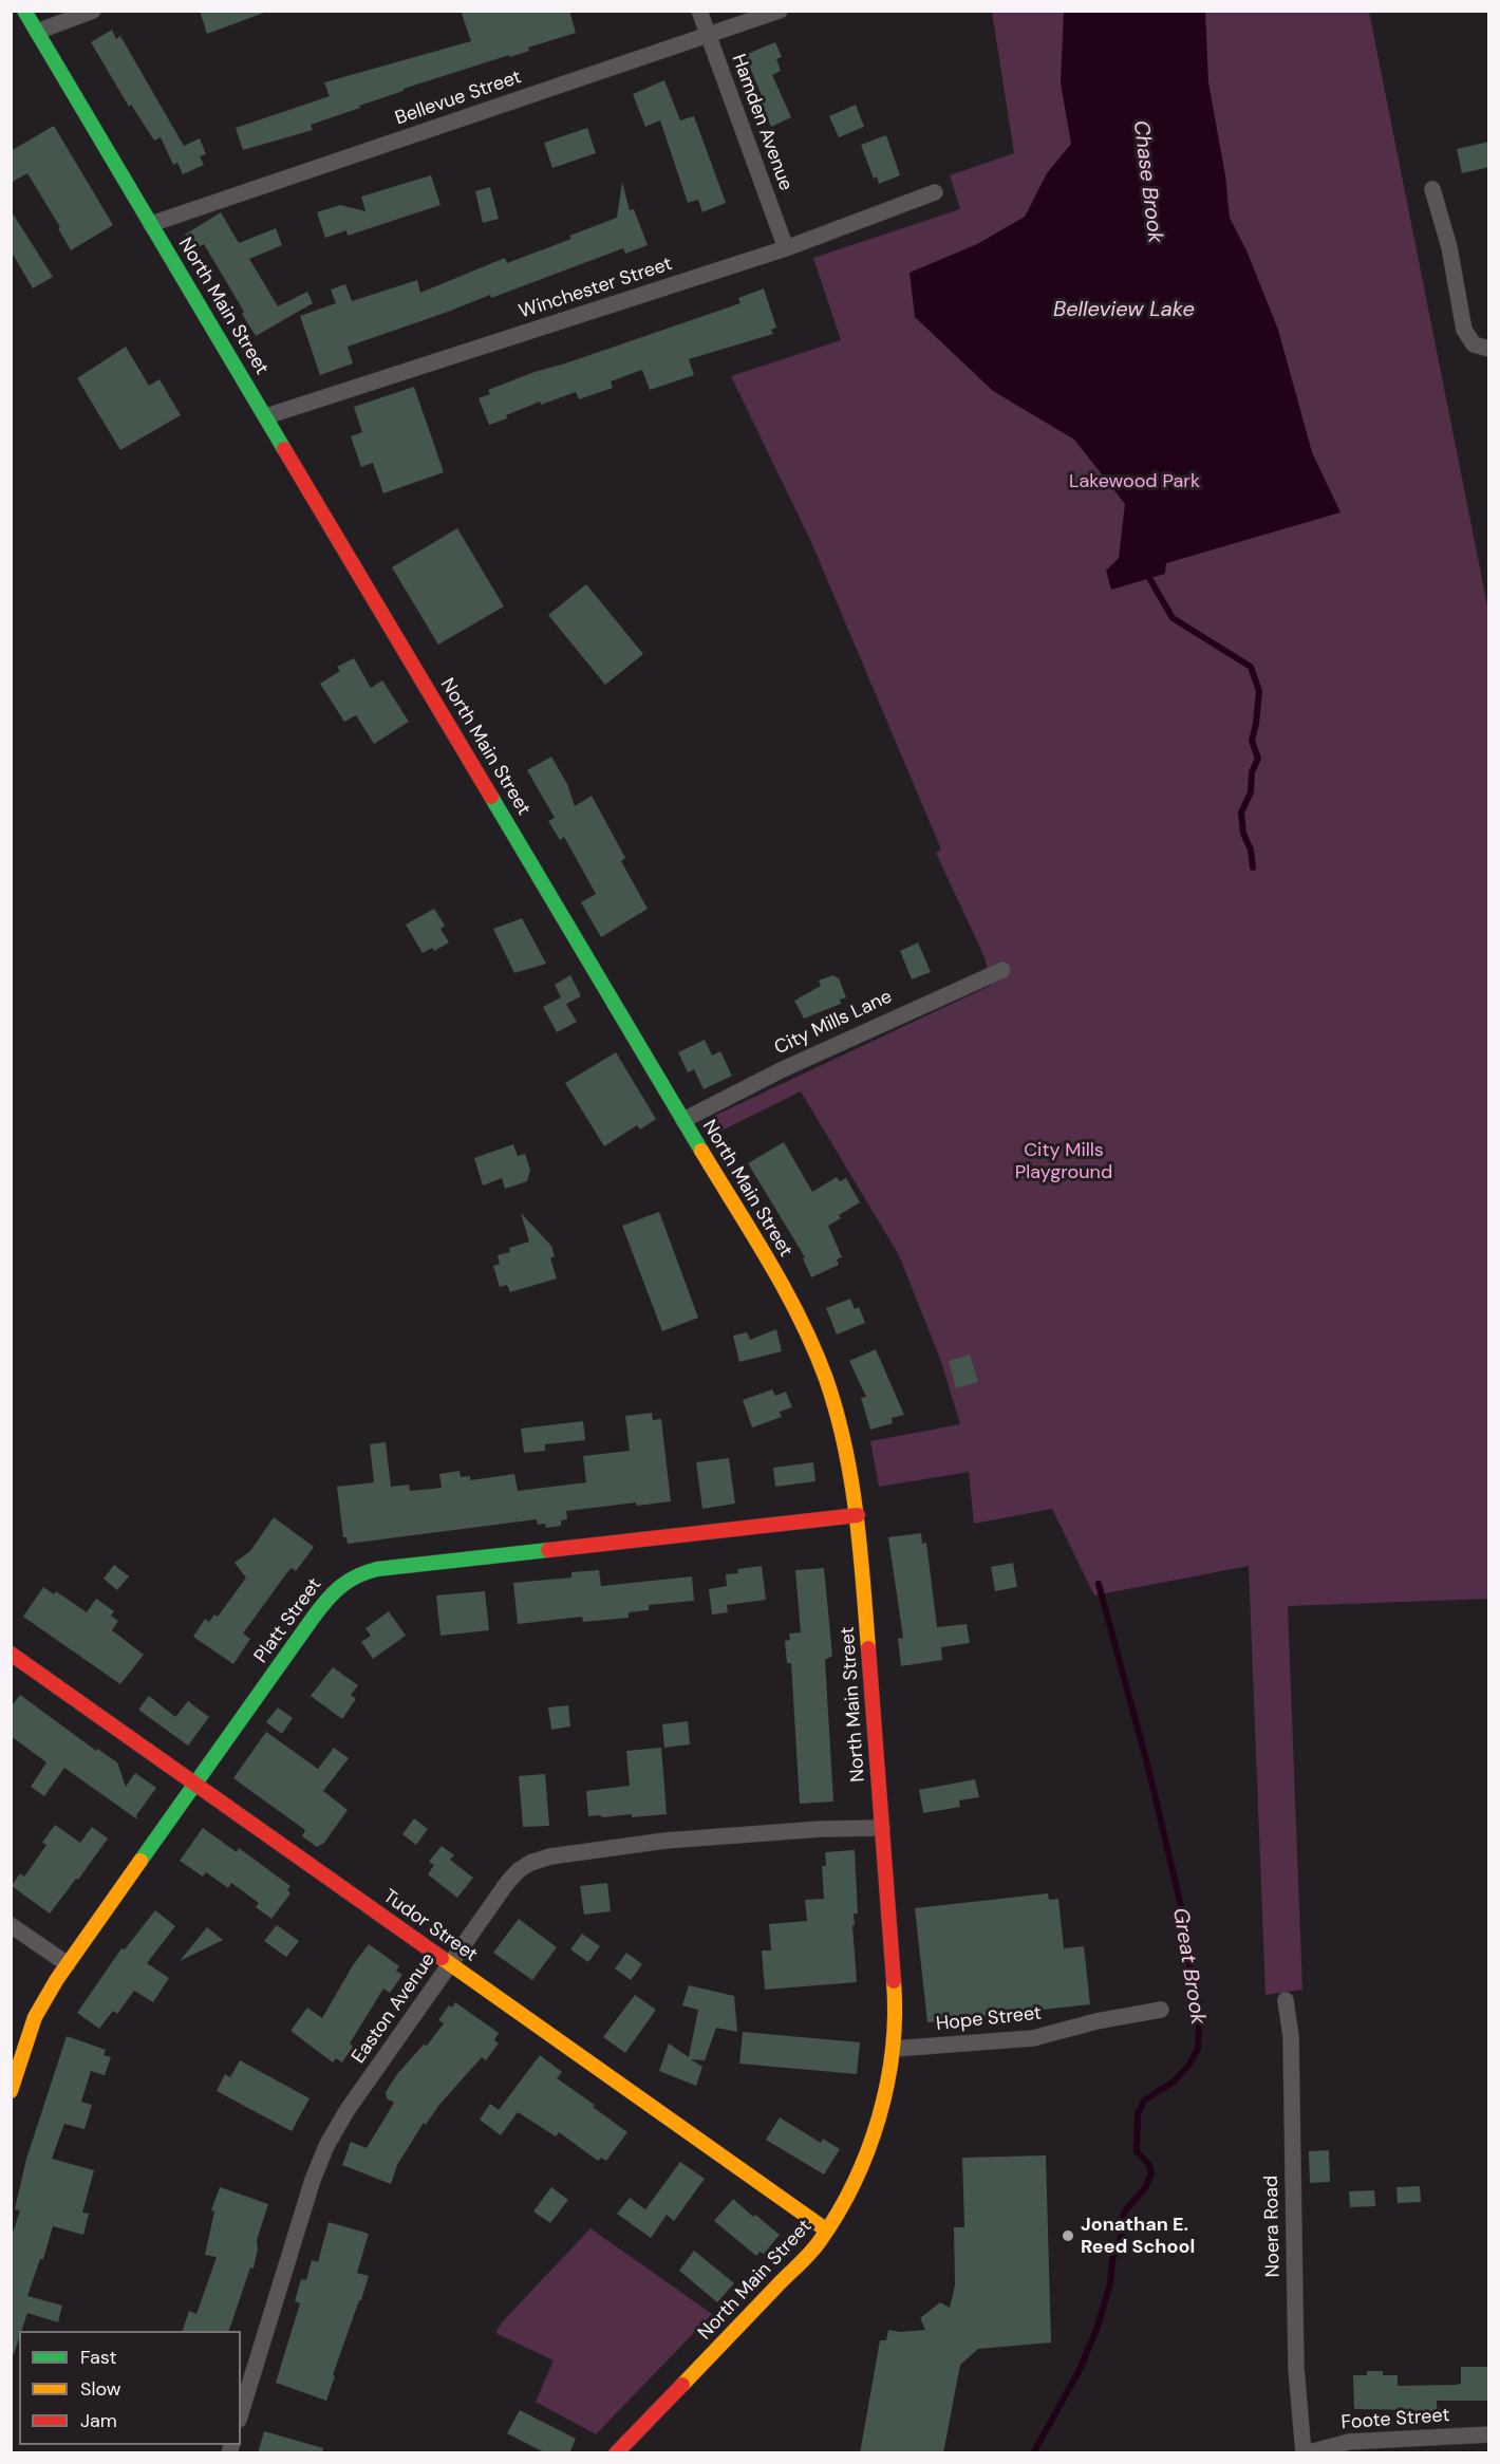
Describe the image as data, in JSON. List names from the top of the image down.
{
  "streets": {
    "main road": ["North Main Street", "Platt Street", "Tudor Street"],
    "street": [
      "Bellevue Street",
      "Hamden Avenue",
      "Winchester Street",
      "City Mills Lane",
      "Easton Avenue",
      "Hope Street",
      "Noera Road",
      "Foote Street"
    ]
  },
  "crossings": [
    ["Bellevue Street", "Hamden Avenue"],
    ["Bellevue Street", "North Main Street"],
    ["Hamden Avenue", "Winchester Street"],
    ["Winchester Street", "North Main Street"],
    ["North Main Street", "City Mills Lane"],
    ["North Main Street", "Platt Street"],
    ["North Main Street", "Tudor Street"],
    ["North Main Street", "Easton Avenue"],
    ["North Main Street", "Hope Street"],
    ["Platt Street", "Tudor Street"],
    ["Tudor Street", "Easton Avenue"],
    ["Noera Road", "Foote Street"]
  ],
  "water": ["Chase Brook", "Belleview Lake", "Great Brook"],
  "parks": ["Lakewood Park", "City Mills Playground"],
  "places": ["Jonathan E. Reed School"],
  "legend": ["Fast", "Slow", "Jam"]
}
